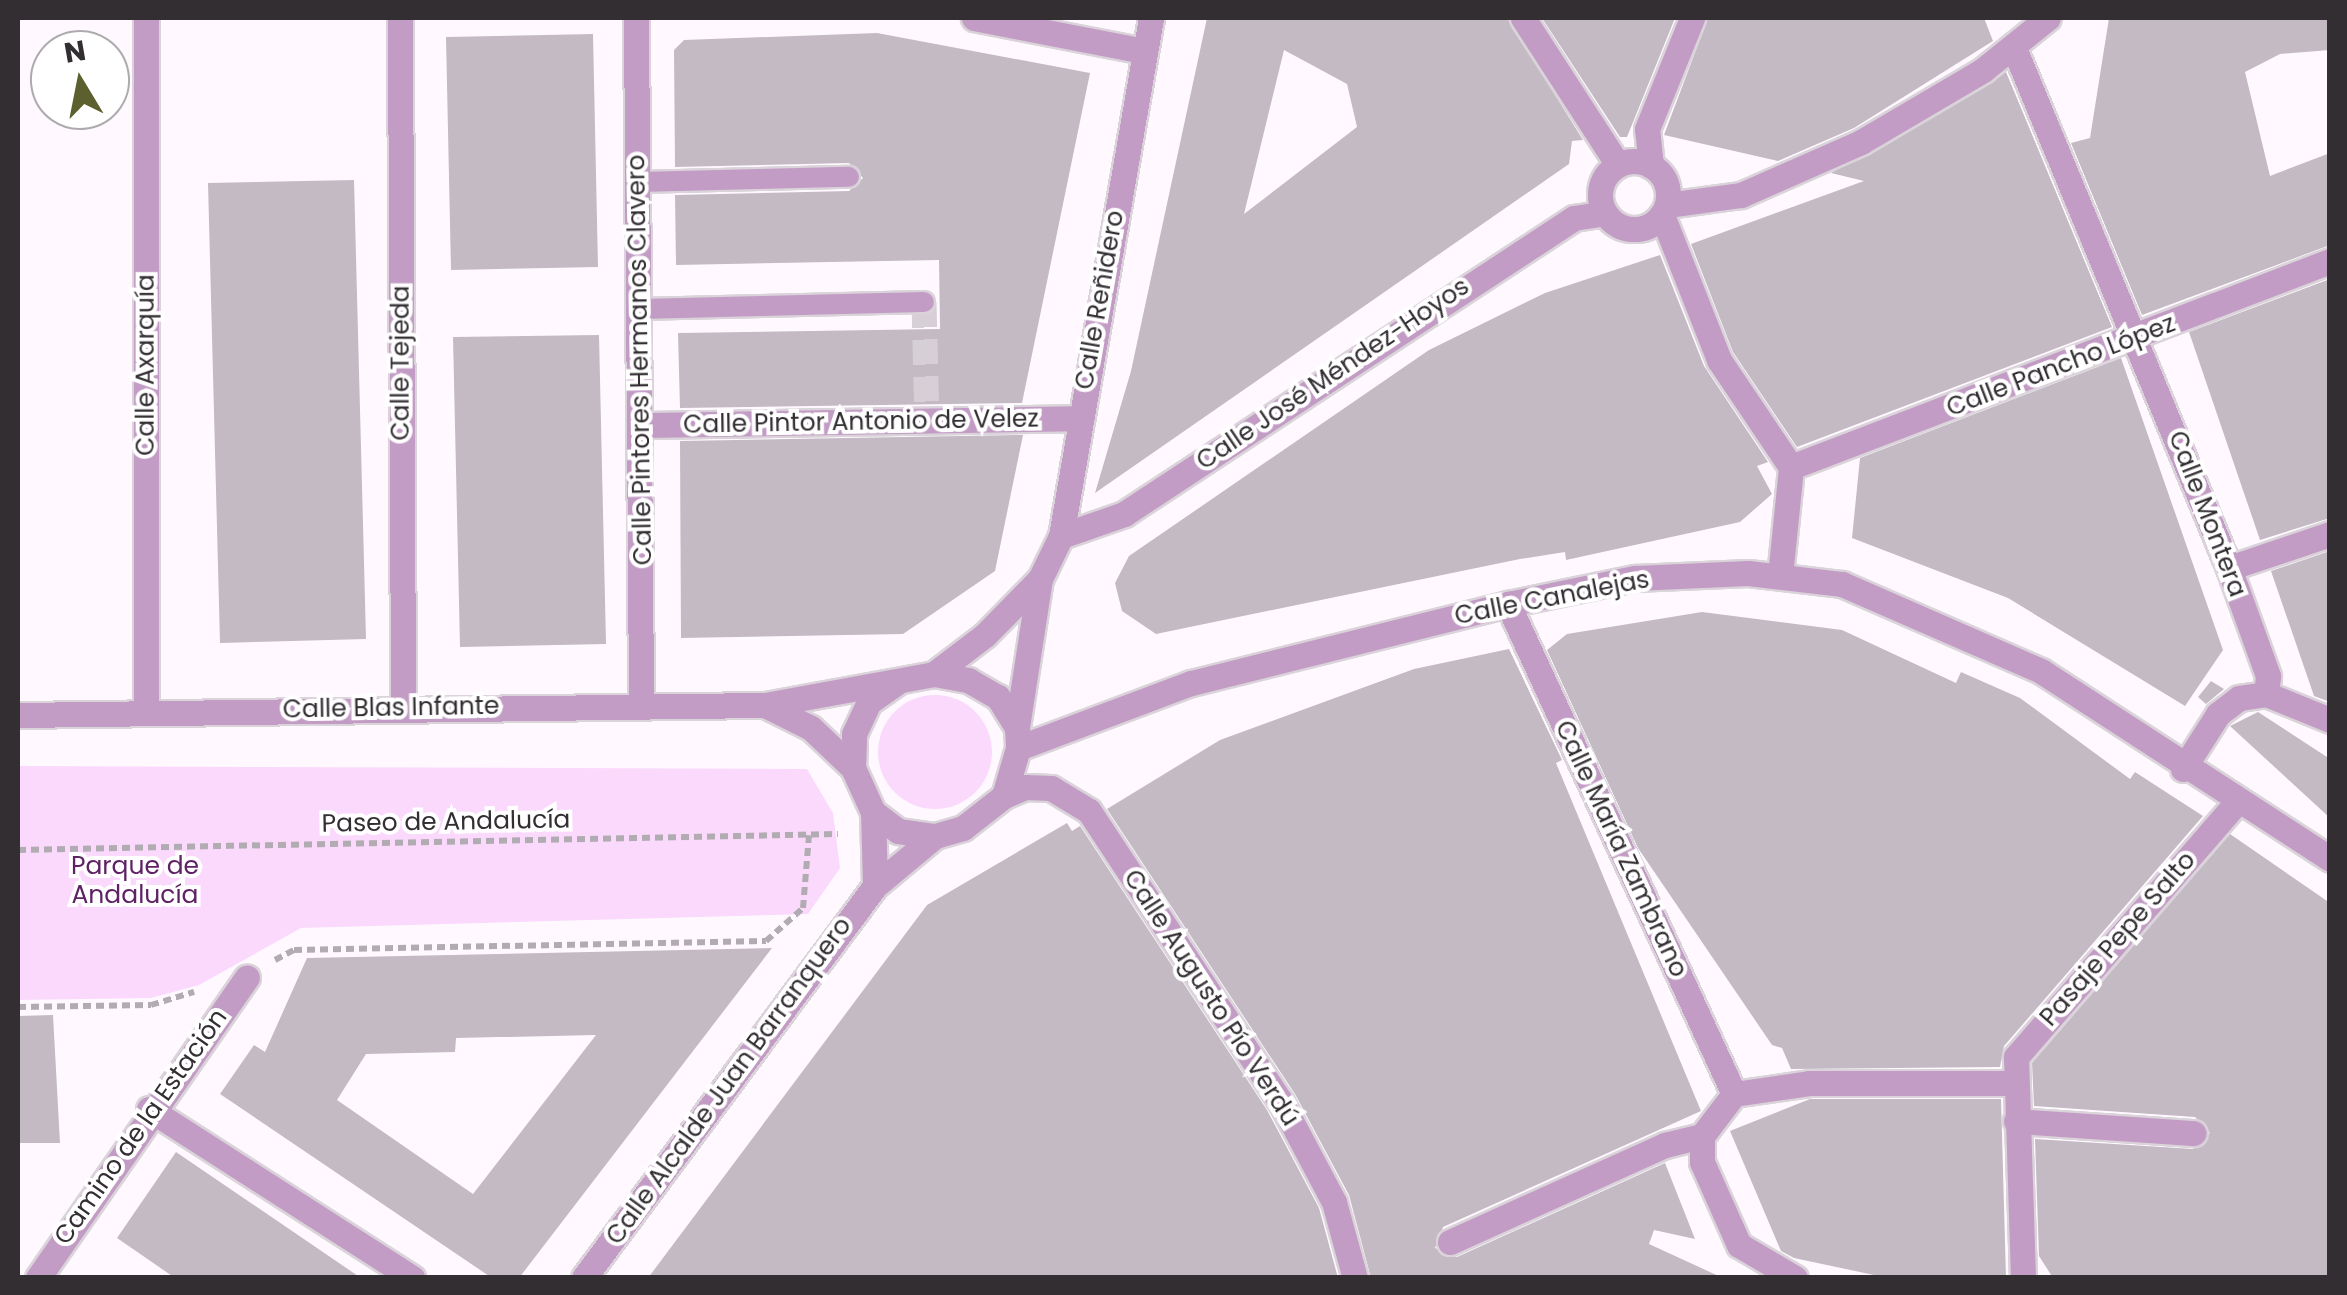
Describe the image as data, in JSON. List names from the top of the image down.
{
  "streets": {
    "street": [
      "Calle Reñidero",
      "Calle Pintores Hermanos Clavero",
      "Calle Tejeda",
      "Calle Axarquía",
      "Calle Pancho López",
      "Calle José Méndez-Hoyos",
      "Calle Pintor Antonio de Velez",
      "Calle Montera",
      "Calle Canalejas",
      "Calle Blas Infante",
      "Calle María Zambrano",
      "Pasaje Pepe Salto",
      "Calle Augusto Pío Verdú",
      "Calle Alcalde Juan Barranquero",
      "Camino de la Estación"
    ],
    "path": ["Paseo de Andalucía"]
  },
  "crossings": [
    ["Calle Reñidero", "Calle José Méndez-Hoyos"],
    ["Calle Reñidero", "Calle Pintor Antonio de Velez"],
    ["Calle Reñidero", "Calle Canalejas"],
    ["Calle Reñidero", "Calle Blas Infante"],
    ["Calle Reñidero", "Paseo de Andalucía"],
    ["Calle Reñidero", "Calle Augusto Pío Verdú"],
    ["Calle Reñidero", "Calle Alcalde Juan Barranquero"],
    ["Calle Pintores Hermanos Clavero", "Calle Pintor Antonio de Velez"],
    ["Calle Pintores Hermanos Clavero", "Calle Blas Infante"],
    ["Calle Tejeda", "Calle Blas Infante"],
    ["Calle Axarquía", "Calle Blas Infante"],
    ["Calle Pancho López", "Calle Montera"],
    ["Calle Canalejas", "Calle Blas Infante"],
    ["Calle Canalejas", "Paseo de Andalucía"],
    ["Calle Canalejas", "Calle María Zambrano"],
    ["Calle Canalejas", "Pasaje Pepe Salto"],
    ["Calle Canalejas", "Calle Augusto Pío Verdú"],
    ["Calle Canalejas", "Calle Alcalde Juan Barranquero"],
    ["Calle Blas Infante", "Paseo de Andalucía"],
    ["Calle Blas Infante", "Calle Augusto Pío Verdú"],
    ["Calle Blas Infante", "Calle Alcalde Juan Barranquero"],
    ["Paseo de Andalucía", "Calle Augusto Pío Verdú"],
    ["Paseo de Andalucía", "Calle Alcalde Juan Barranquero"],
    ["Calle Augusto Pío Verdú", "Calle Alcalde Juan Barranquero"]
  ],
  "parks": ["Parque de Andalucía"],
  "north": "top"
}
